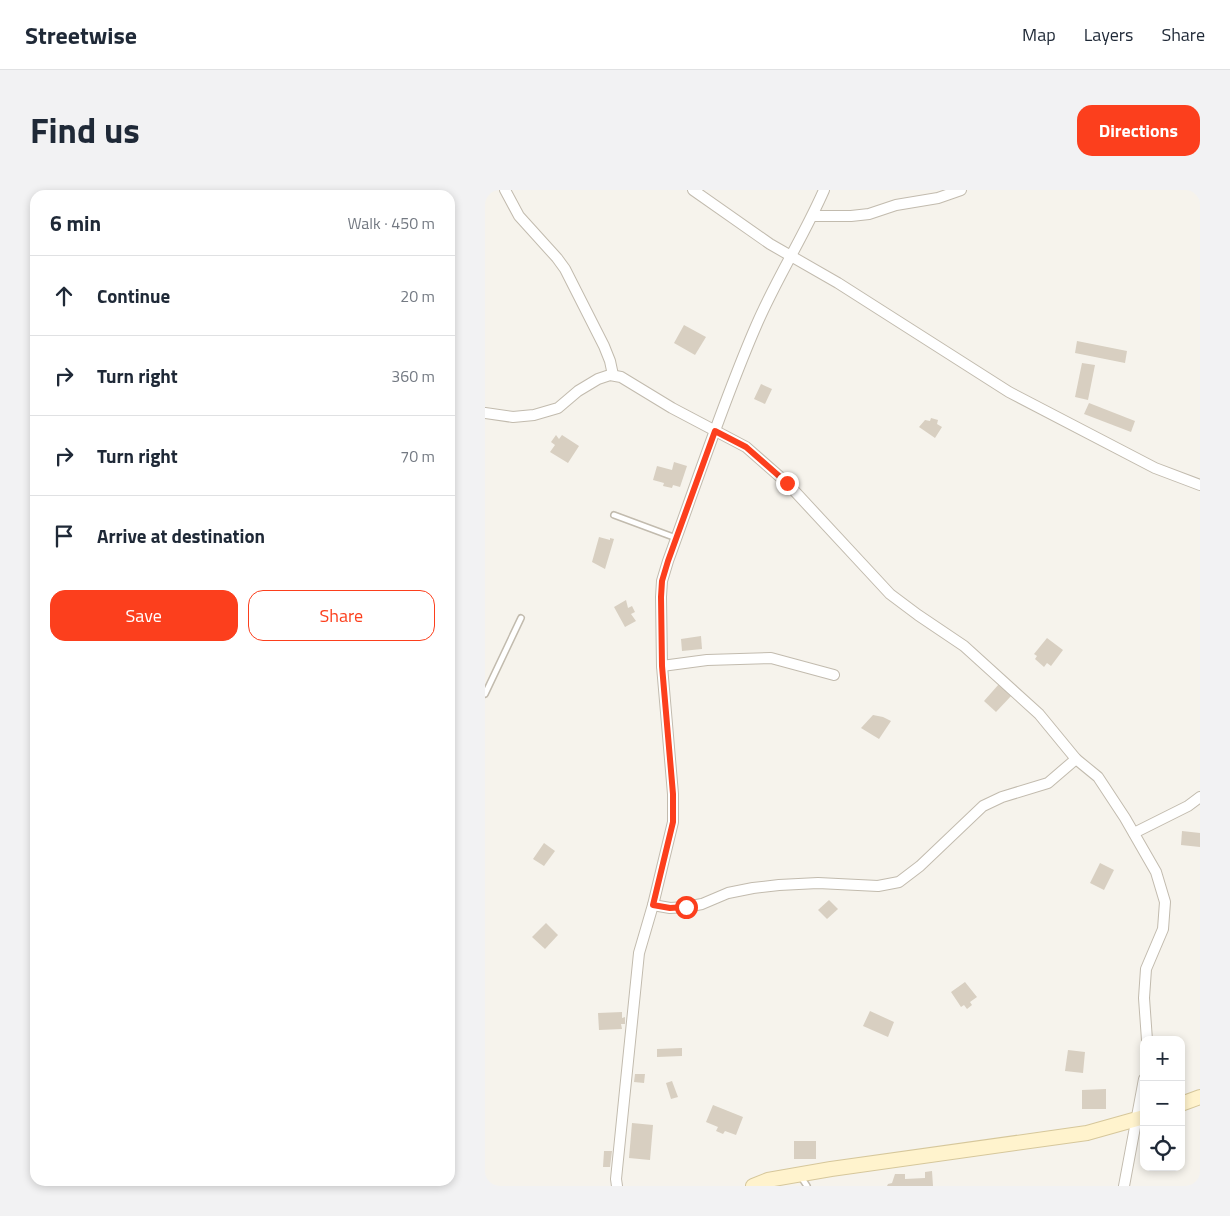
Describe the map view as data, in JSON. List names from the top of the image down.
{
  "page": {
    "header": "Streetwise",
    "nav": ["Map", "Layers", "Share"],
    "title": "Find us",
    "buttons": [
      "Directions",
      ["Save", "Share"]
    ],
    "heading": ["6 min", "Walk · 450 m"],
    "list": [
      ["Continue", "20 m"],
      ["Turn right", "360 m"],
      ["Turn right", "70 m"],
      "Arrive at destination"
    ],
    "map_buttons": ["+", "−"]
  }
}
